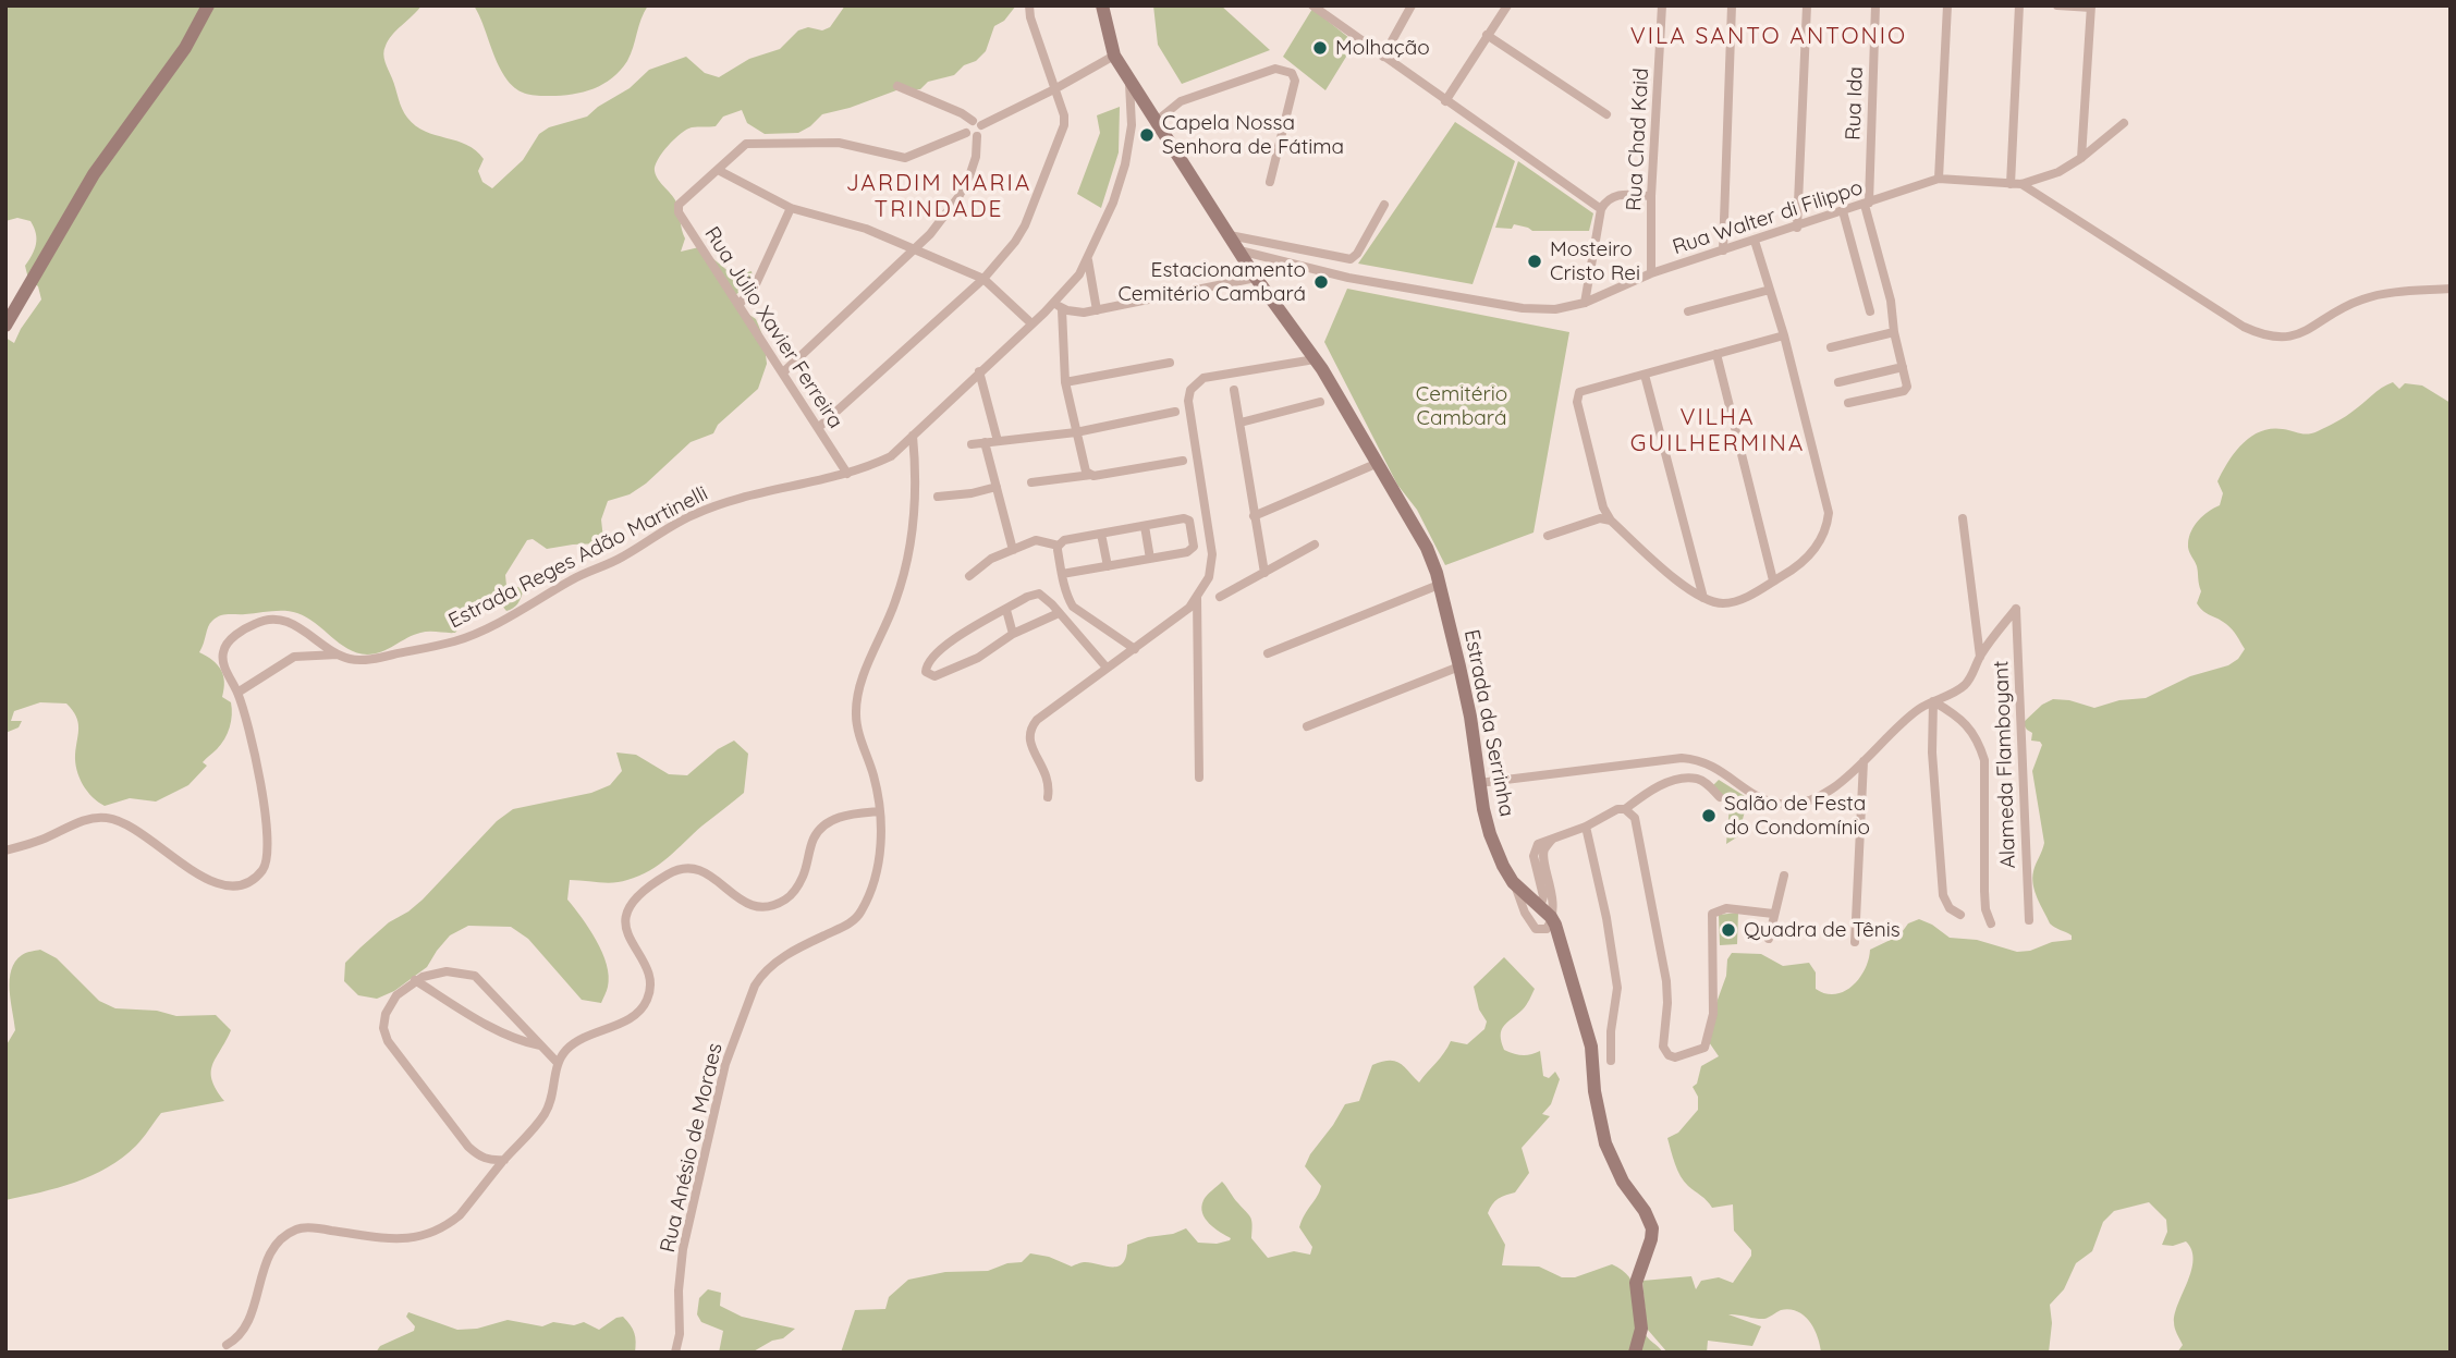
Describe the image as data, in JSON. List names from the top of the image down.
{
  "streets": {
    "street": [
      "Rua Ida",
      "Rua Chad Kaid",
      "Rua Walter di Filippo",
      "Rua Júlio Xavier Ferreira",
      "Estrada Reges Adão Martinelli",
      "Estrada da Serrinha",
      "Alameda Flamboyant",
      "Rua Anésio de Moraes"
    ]
  },
  "crossings": [
    ["Rua Ida", "Rua Walter di Filippo"],
    ["Rua Chad Kaid", "Rua Walter di Filippo"],
    ["Rua Walter di Filippo", "Estrada da Serrinha"],
    ["Rua Júlio Xavier Ferreira", "Estrada Reges Adão Martinelli"],
    ["Estrada Reges Adão Martinelli", "Estrada da Serrinha"],
    ["Estrada Reges Adão Martinelli", "Rua Anésio de Moraes"]
  ],
  "districts": ["VILA SANTO ANTONIO", "JARDIM MARIA TRINDADE", "VILHA GUILHERMINA"],
  "parks": ["Cemitério Cambará"],
  "places": [
    "Molhação",
    "Capela Nossa Senhora de Fátima",
    "Mosteiro Cristo Rei",
    "Estacionamento Cemitério Cambará",
    "Salão de Festa do Condomínio",
    "Quadra de Tênis"
  ]
}
